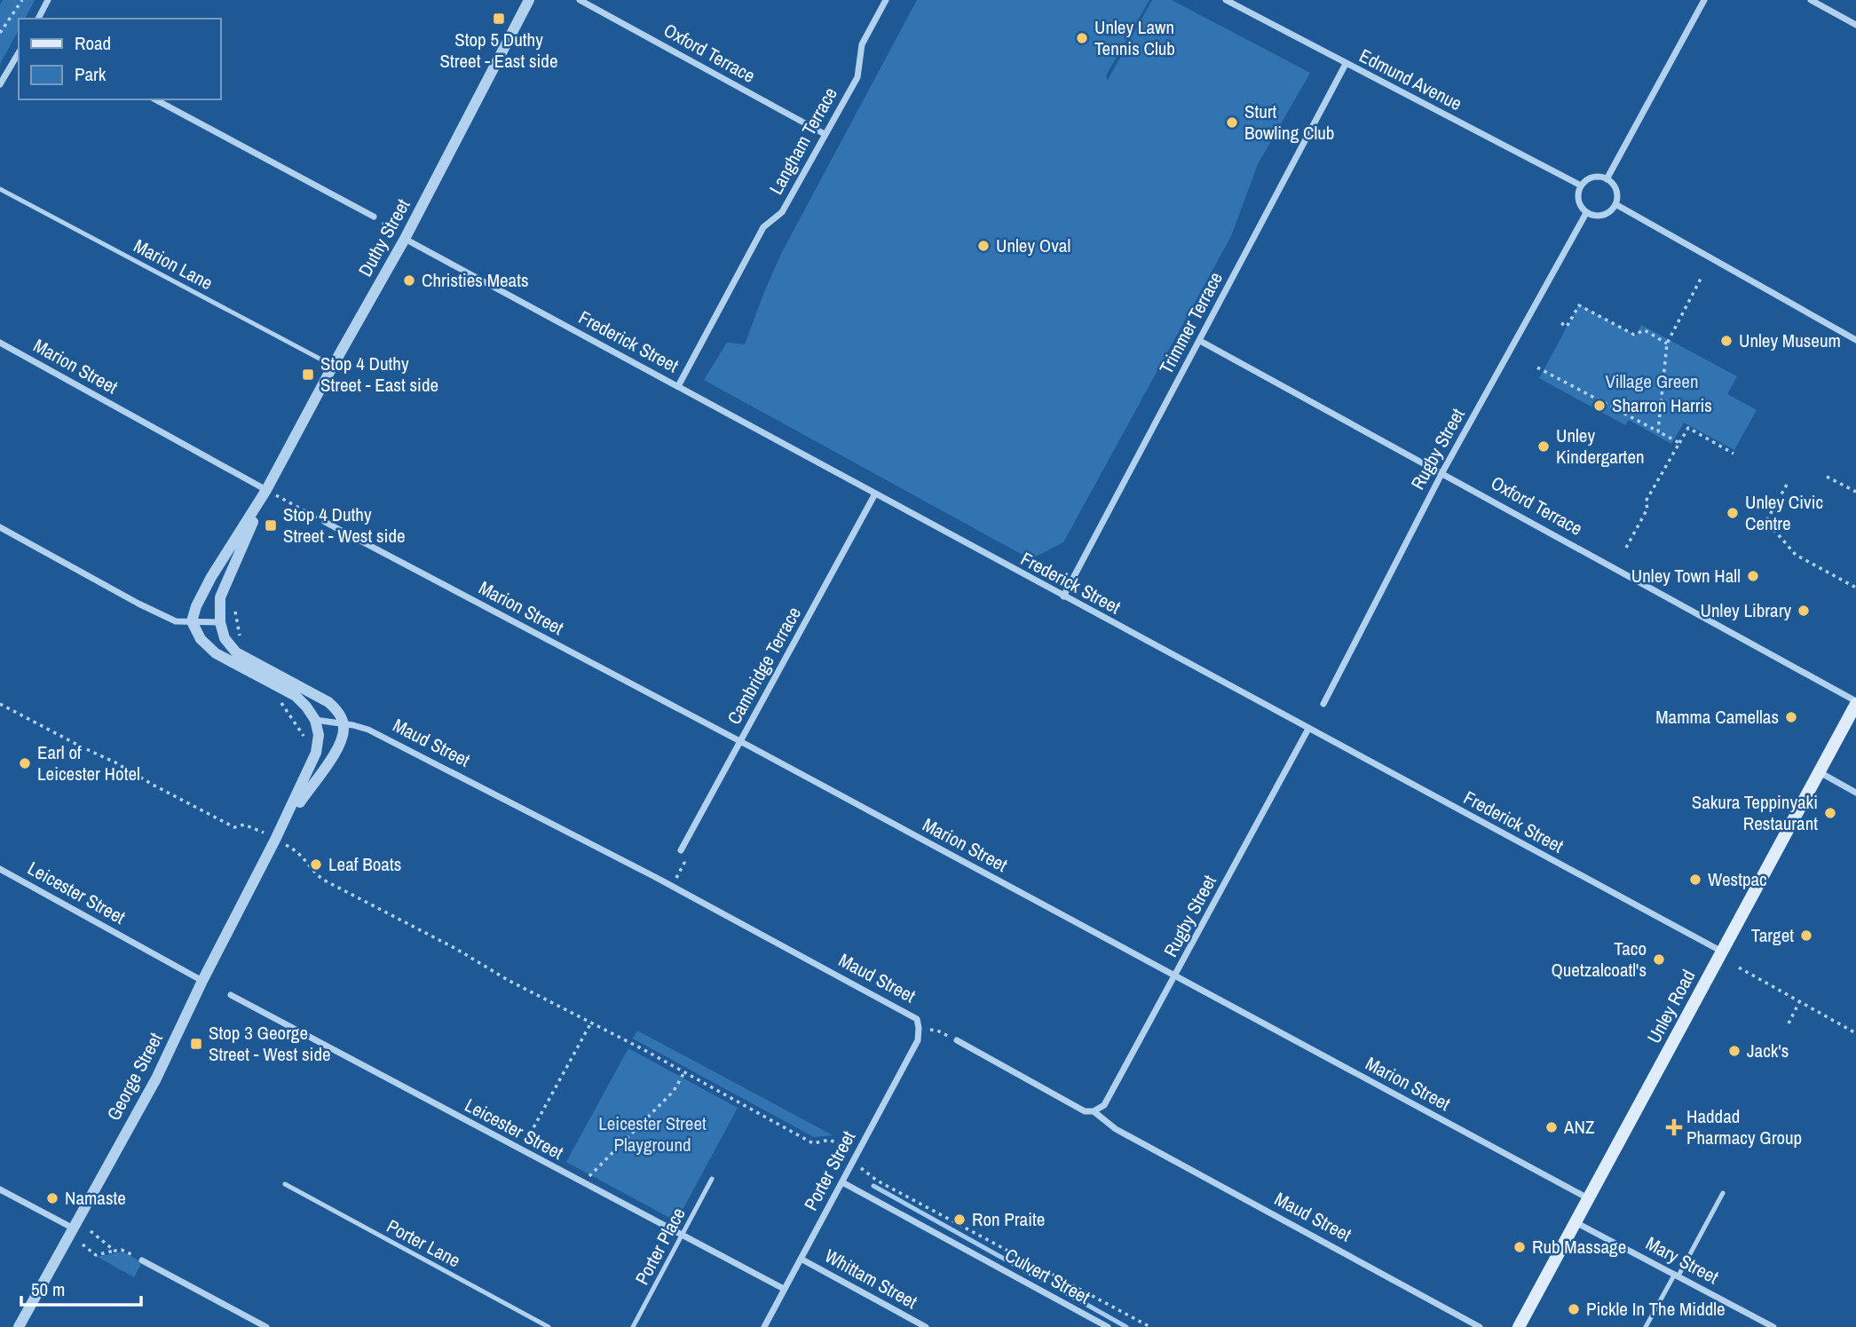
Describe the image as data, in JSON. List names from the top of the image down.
{
  "streets": {
    "main road": ["Unley Road"],
    "street": [
      "Oxford Terrace",
      "Edmund Avenue",
      "Langham Terrace",
      "Duthy Street",
      "Trimmer Terrace",
      "Frederick Street",
      "Marion Street",
      "Rugby Street",
      "Cambridge Terrace",
      "Maud Street",
      "Leicester Street",
      "George Street",
      "Porter Street",
      "Mary Street",
      "Culvert Street",
      "Whittam Street"
    ],
    "lane": ["Marion Lane", "Porter Lane", "Porter Place"]
  },
  "crossings": [
    ["Oxford Terrace", "Langham Terrace"],
    ["Oxford Terrace", "Trimmer Terrace"],
    ["Oxford Terrace", "Rugby Street"],
    ["Oxford Terrace", "Unley Road"],
    ["Edmund Avenue", "Trimmer Terrace"],
    ["Edmund Avenue", "Rugby Street"],
    ["Langham Terrace", "Frederick Street"],
    ["Duthy Street", "Marion Lane"],
    ["Duthy Street", "Frederick Street"],
    ["Duthy Street", "Marion Street"],
    ["Trimmer Terrace", "Frederick Street"],
    ["Frederick Street", "Rugby Street"],
    ["Frederick Street", "Cambridge Terrace"],
    ["Frederick Street", "Unley Road"],
    ["Marion Street", "Rugby Street"],
    ["Marion Street", "Cambridge Terrace"],
    ["Marion Street", "Unley Road"],
    ["Rugby Street", "Maud Street"],
    ["Maud Street", "George Street"],
    ["Maud Street", "Porter Street"],
    ["Leicester Street", "George Street"],
    ["Leicester Street", "Porter Street"],
    ["Leicester Street", "Porter Place"],
    ["Unley Road", "Mary Street"],
    ["Porter Street", "Culvert Street"],
    ["Porter Street", "Whittam Street"]
  ],
  "parks": ["Village Green", "Leicester Street Playground"],
  "places": {
    "transit": [
      "Stop 5 Duthy Street - East side",
      "Stop 4 Duthy Street - East side",
      "Stop 4 Duthy Street - West side",
      "Stop 3 George Street - West side"
    ],
    "other": [
      "Unley Lawn Tennis Club",
      "Sturt Bowling Club",
      "Unley Oval",
      "Christies Meats",
      "Unley Museum",
      "Sharron Harris",
      "Unley Kindergarten",
      "Unley Civic Centre",
      "Unley Town Hall",
      "Unley Library",
      "Mamma Camellas",
      "Earl of Leicester Hotel",
      "Sakura Teppinyaki Restaurant",
      "Leaf Boats",
      "Westpac",
      "Target",
      "Taco Quetzalcoatl's",
      "Jack's",
      "ANZ",
      "Namaste",
      "Ron Praite",
      "Rub Massage",
      "Pickle In The Middle"
    ],
    "health": ["Haddad Pharmacy Group"]
  },
  "legend": ["Road", "Park"],
  "scale_bar": "50 m"
}
